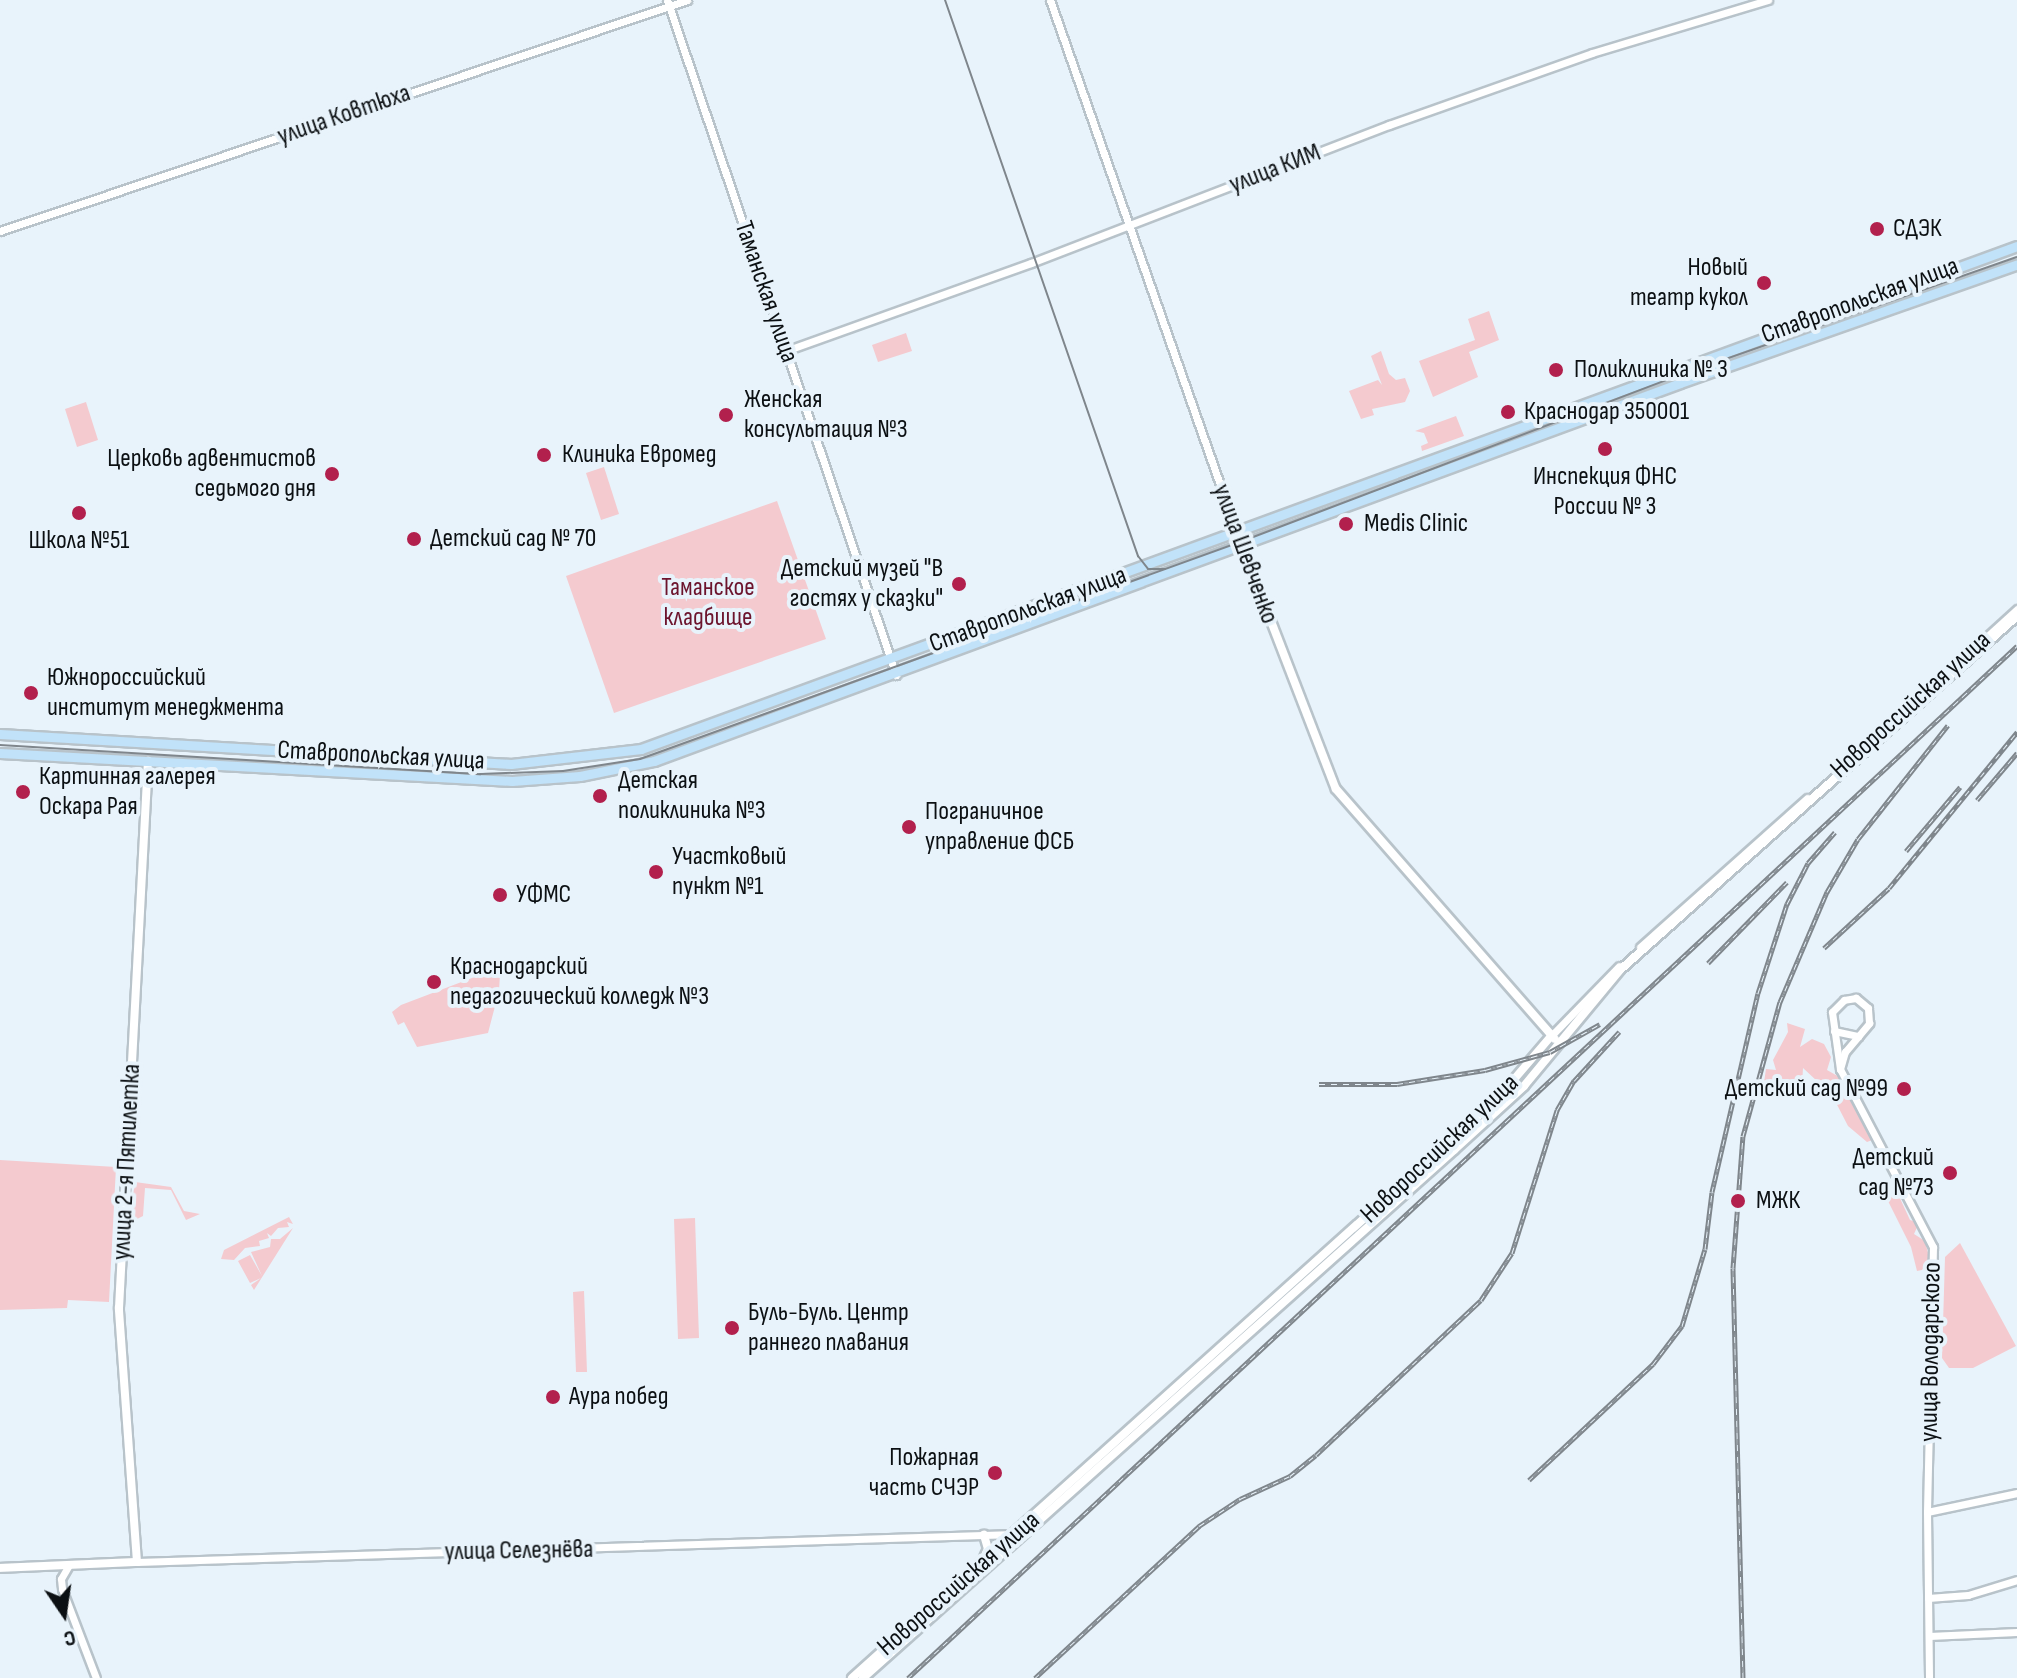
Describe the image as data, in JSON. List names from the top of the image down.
{
  "streets": {
    "main road": [
      "Ставропольская улица",
      "улица Шевченко",
      "Новороссийская улица",
      "улица 2-я Пятилетка",
      "улица Селезнёва"
    ],
    "street": [
      "улица Ковтюха",
      "улица КИМ",
      "Таманская улица",
      "улица Володарского"
    ]
  },
  "crossings": [
    ["улица Ковтюха", "Таманская улица"],
    ["улица КИМ", "Таманская улица"],
    ["улица КИМ", "улица Шевченко"],
    ["Таманская улица", "Ставропольская улица"],
    ["Ставропольская улица", "улица Шевченко"],
    ["Ставропольская улица", "улица 2-я Пятилетка"],
    ["улица Шевченко", "Новороссийская улица"],
    ["Новороссийская улица", "улица Селезнёва"],
    ["улица 2-я Пятилетка", "улица Селезнёва"]
  ],
  "parks": ["Таманское кладбище"],
  "places": [
    "СДЭК",
    "Новый театр кукол",
    "Поликлиника № 3",
    "Краснодар 350001",
    "Женская консультация №3",
    "Инспекция ФНС России № 3",
    "Клиника Евромед",
    "Церковь адвентистов седьмого дня",
    "Школа №51",
    "Medis Clinic",
    "Детский сад № 70",
    "Детский музей \"В гостях у сказки\"",
    "Южнороссийский институт менеджмента",
    "Картинная галерея Оскара Рая",
    "Детская поликлиника №3",
    "Пограничное управление ФСБ",
    "Участковый пункт №1",
    "УФМС",
    "Краснодарский педагогический колледж №3",
    "Детский сад №99",
    "Детский сад №73",
    "МЖК",
    "Буль-Буль. Центр раннего плавания",
    "Аура побед",
    "Пожарная часть СЧЭР"
  ],
  "north": "bottom"
}
